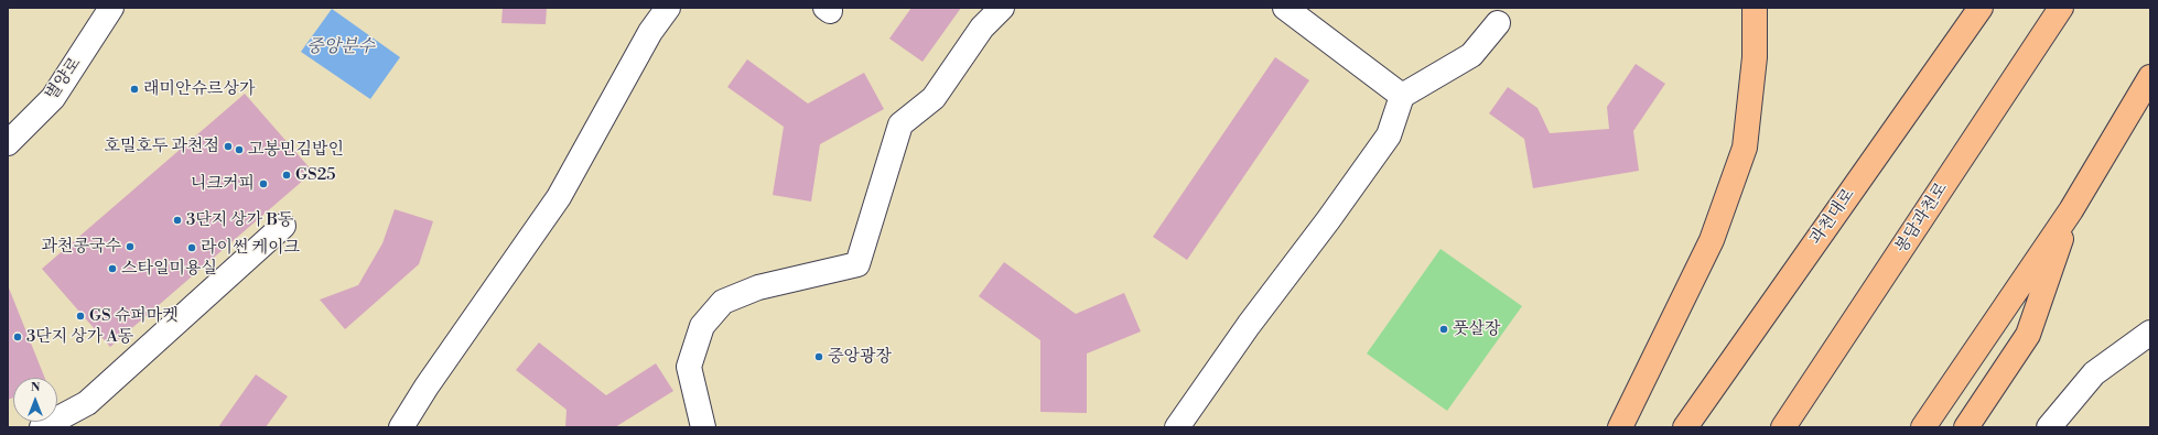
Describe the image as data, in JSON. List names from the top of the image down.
{
  "streets": {
    "highway": ["과천대로", "봉담과천로"],
    "street": ["별양로"]
  },
  "water": ["중앙분수"],
  "places": [
    "래미안슈르상가",
    "호밀호두 과천점",
    "고봉민김밥인",
    "GS25",
    "니크커피",
    "3단지 상가 B동",
    "과천콩국수",
    "라이썬 케이크",
    "스타일미용실",
    "GS 슈퍼마켓",
    "풋살장",
    "3단지 상가 A동",
    "중앙광장"
  ],
  "north": "top"
}
